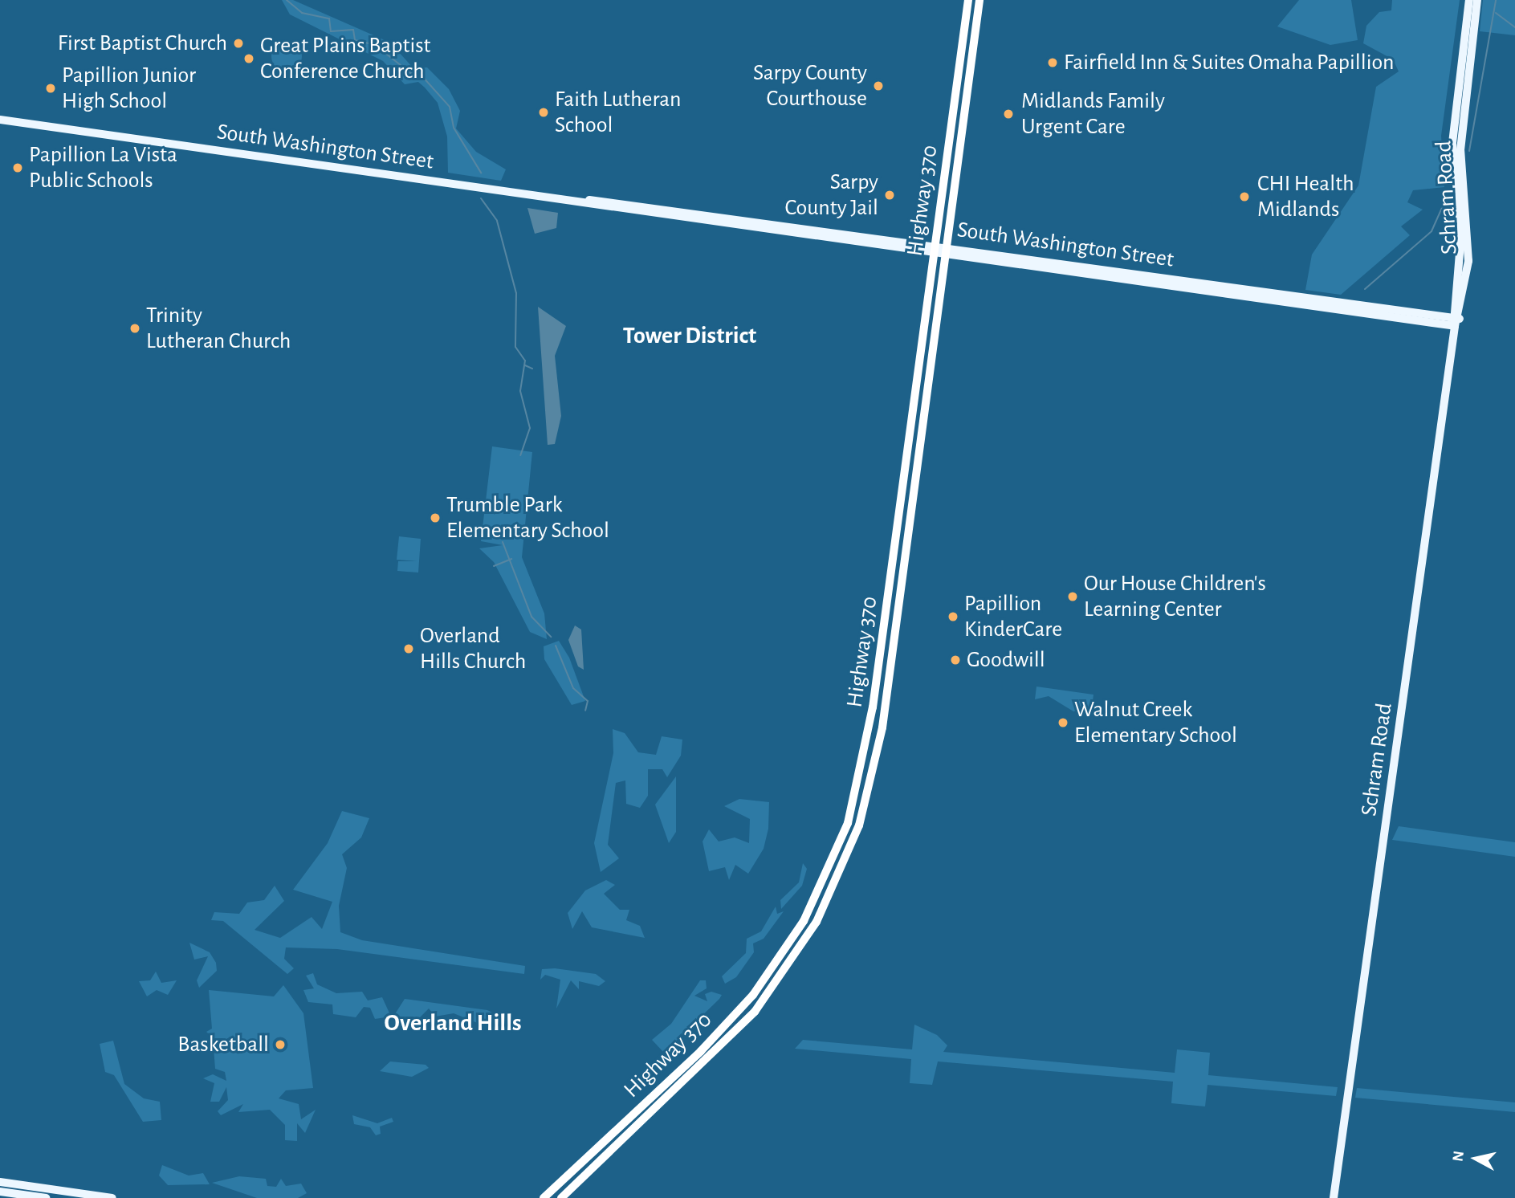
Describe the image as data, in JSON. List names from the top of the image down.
{
  "streets": {
    "highway": ["Highway 370"],
    "main road": ["South Washington Street", "Schram Road"]
  },
  "crossings": [
    ["South Washington Street", "Highway 370"]
  ],
  "districts": ["Tower District", "Overland Hills"],
  "places": [
    "First Baptist Church",
    "Great Plains Baptist Conference Church",
    "Fairfield Inn & Suites Omaha Papillion",
    "Sarpy County Courthouse",
    "Papillion Junior High School",
    "Faith Lutheran School",
    "Midlands Family Urgent Care",
    "Papillion La Vista Public Schools",
    "Sarpy County Jail",
    "CHI Health Midlands",
    "Trinity Lutheran Church",
    "Trumble Park Elementary School",
    "Our House Children's Learning Center",
    "Papillion KinderCare",
    "Overland Hills Church",
    "Goodwill",
    "Walnut Creek Elementary School",
    "Basketball"
  ],
  "north": "left"
}
